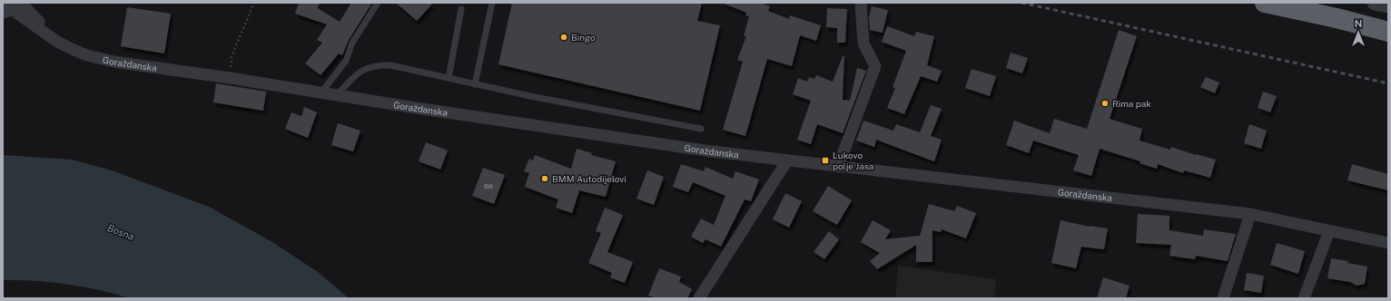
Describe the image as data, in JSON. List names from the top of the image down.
{
  "streets": {
    "street": ["Goraždanska"]
  },
  "water": ["Bosna"],
  "places": {
    "other": ["Bingo", "Rima pak", "BMM Autodijelovi"],
    "transit": ["Lukovo polje Jasa"]
  },
  "house_numbers": ["68"],
  "north": "top"
}
